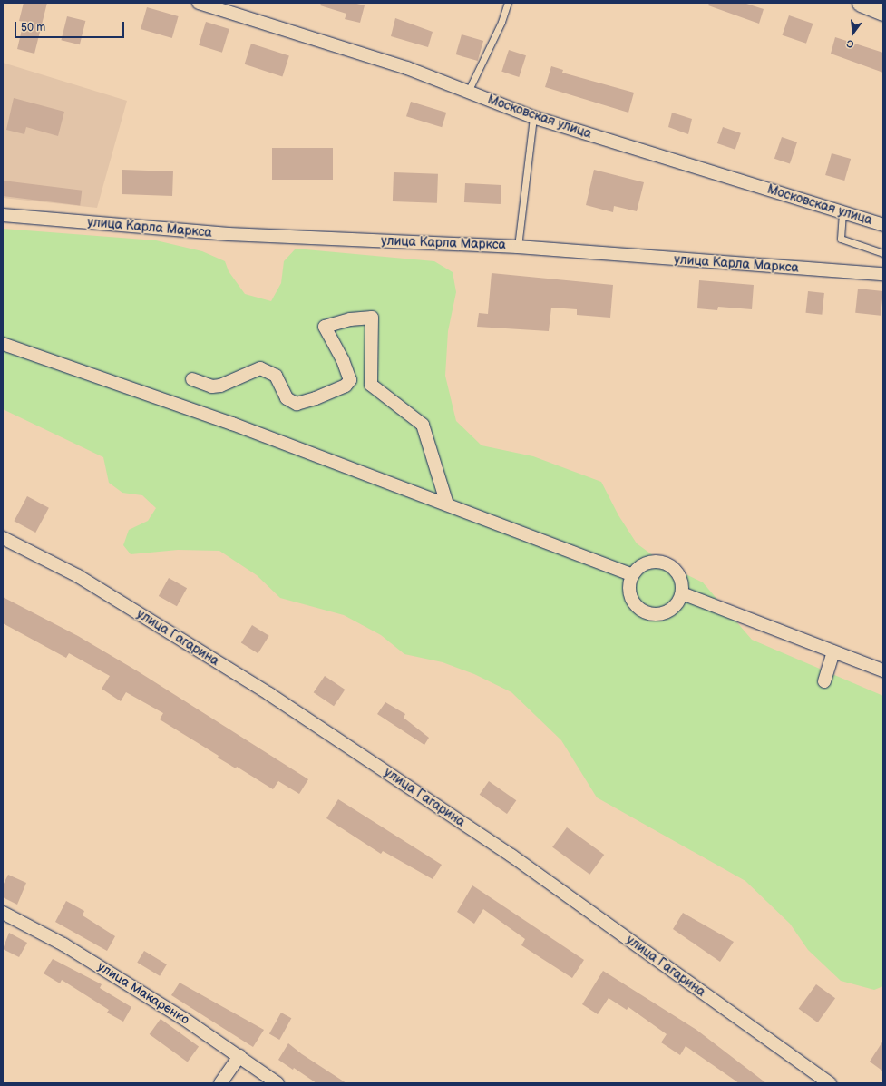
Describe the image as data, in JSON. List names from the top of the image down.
{
  "streets": {
    "street": [
      "Московская улица",
      "улица Карла Маркса",
      "улица Гагарина",
      "улица Макаренко"
    ]
  },
  "scale_bar": "50 m",
  "north": "bottom"
}
